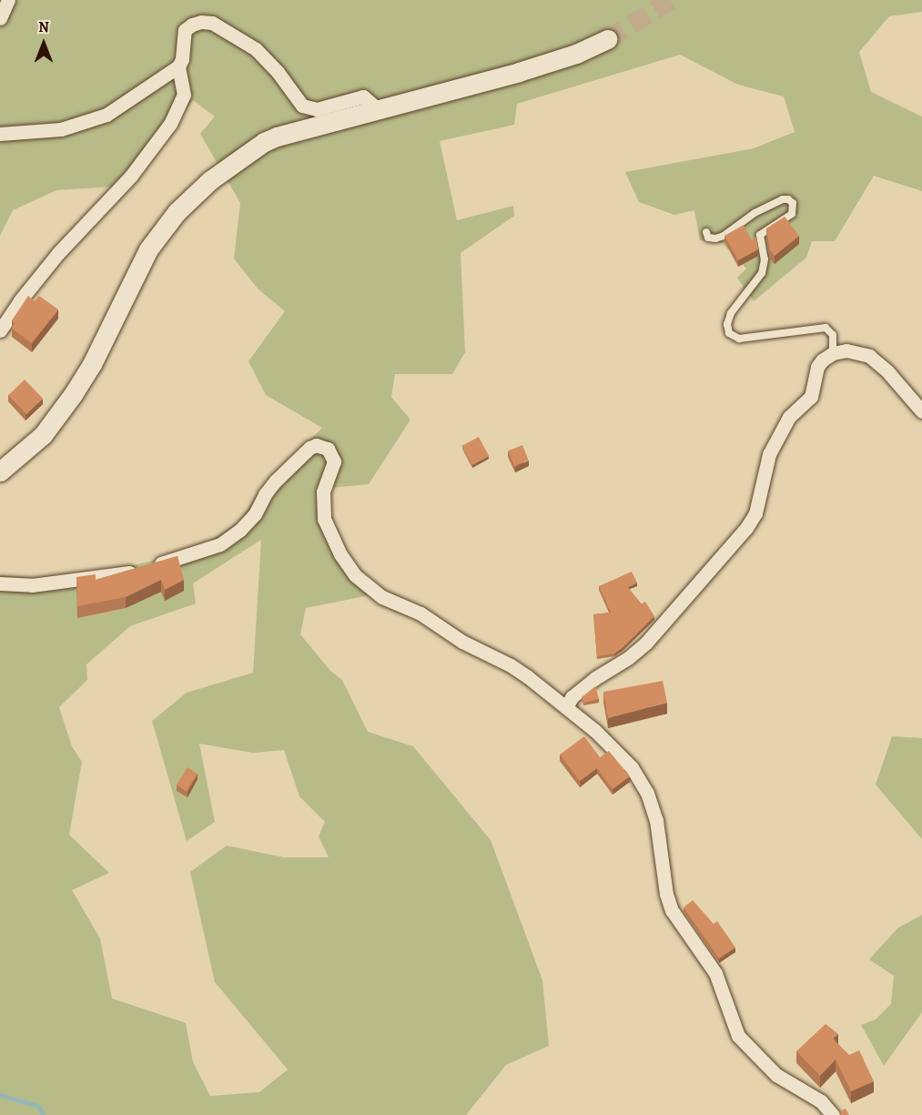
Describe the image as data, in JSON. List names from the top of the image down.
{
  "north": "top"
}
